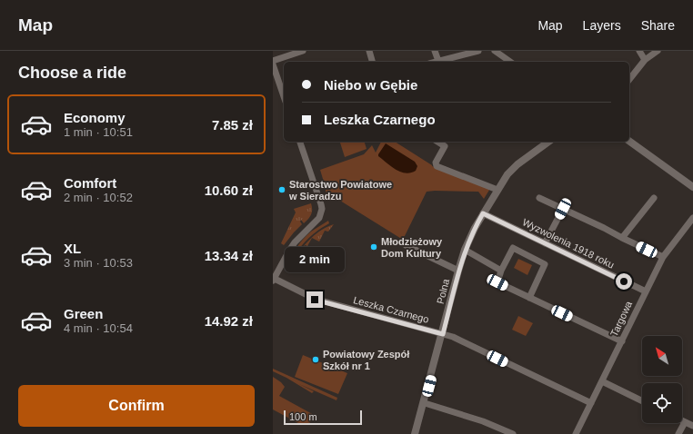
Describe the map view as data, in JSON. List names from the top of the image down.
{
  "streets": {
    "street": [
      "Wyzwolenia 1918 roku",
      "Polna",
      "Leszka Czarnego",
      "Targowa"
    ]
  },
  "crossings": [
    ["Wyzwolenia 1918 roku", "Polna"],
    ["Wyzwolenia 1918 roku", "Targowa"],
    ["Polna", "Leszka Czarnego"],
    ["Leszka Czarnego", "Targowa"]
  ],
  "places": ["Starostwo Powiatowe w Sieradzu", "Młodzieżowy Dom Kultury", "Powiatowy Zespół Szkół nr 1"],
  "scale_bar": "100 m",
  "north": "top left",
  "page": {
    "header": "Map",
    "nav": ["Map", "Layers", "Share"],
    "heading": "Choose a ride",
    "banner": ["Niebo w Gębie", "Leszka Czarnego"],
    "list": [
      {
        "name": "Economy",
        "note": "1 min · 10:51",
        "value": "7.85 zł"
      },
      {
        "name": "Comfort",
        "note": "2 min · 10:52",
        "value": "10.60 zł"
      },
      {
        "name": "XL",
        "note": "3 min · 10:53",
        "value": "13.34 zł"
      },
      {
        "name": "Green",
        "note": "4 min · 10:54",
        "value": "14.92 zł"
      }
    ],
    "bubble": "2 min",
    "buttons": "Confirm",
    "scale": "100 m"
  }
}
